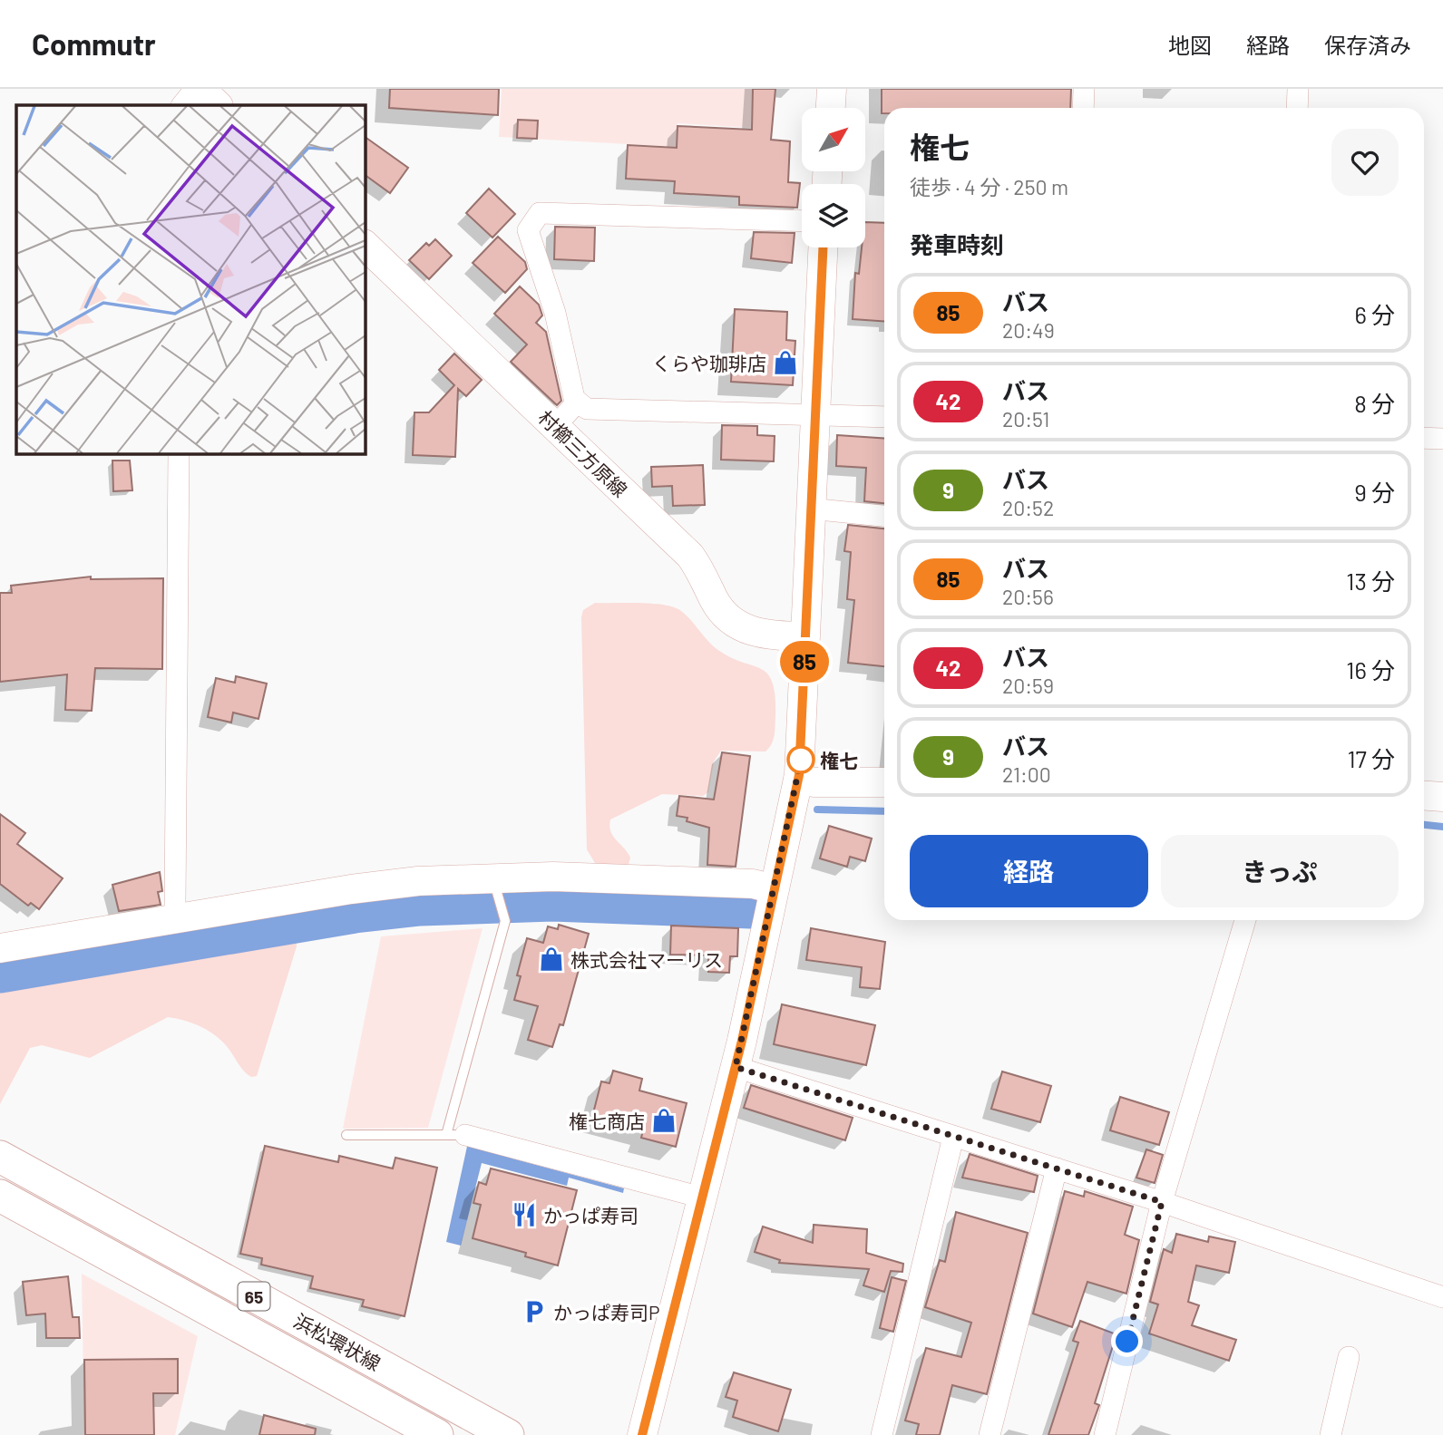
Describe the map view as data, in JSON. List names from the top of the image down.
{
  "streets": {
    "main road": ["村櫛三方原線", "65", "浜松環状線"]
  },
  "places": {
    "shop": ["くらや珈琲店", "株式会社マーリス", "権七商店"],
    "other": ["権七"],
    "restaurant": ["かっぱ寿司"],
    "parking": ["かっぱ寿司P"]
  },
  "lines": ["bus line 85"],
  "north": "top right",
  "page": {
    "header": "Commutr",
    "nav": ["地図", "経路", "保存済み"],
    "on_map": "85",
    "heading": [
      ["権七", "徒歩 · 4 分 · 250 m"],
      "発車時刻"
    ],
    "list": [
      {
        "mark": "85",
        "name": "バス",
        "note": "20:49",
        "value": "6 分"
      },
      {
        "mark": "42",
        "name": "バス",
        "note": "20:51",
        "value": "8 分"
      },
      {
        "mark": "9",
        "name": "バス",
        "note": "20:52",
        "value": "9 分"
      },
      {
        "mark": "85",
        "name": "バス",
        "note": "20:56",
        "value": "13 分"
      },
      {
        "mark": "42",
        "name": "バス",
        "note": "20:59",
        "value": "16 分"
      },
      {
        "mark": "9",
        "name": "バス",
        "note": "21:00",
        "value": "17 分"
      }
    ],
    "buttons": ["経路", "きっぷ"]
  }
}
